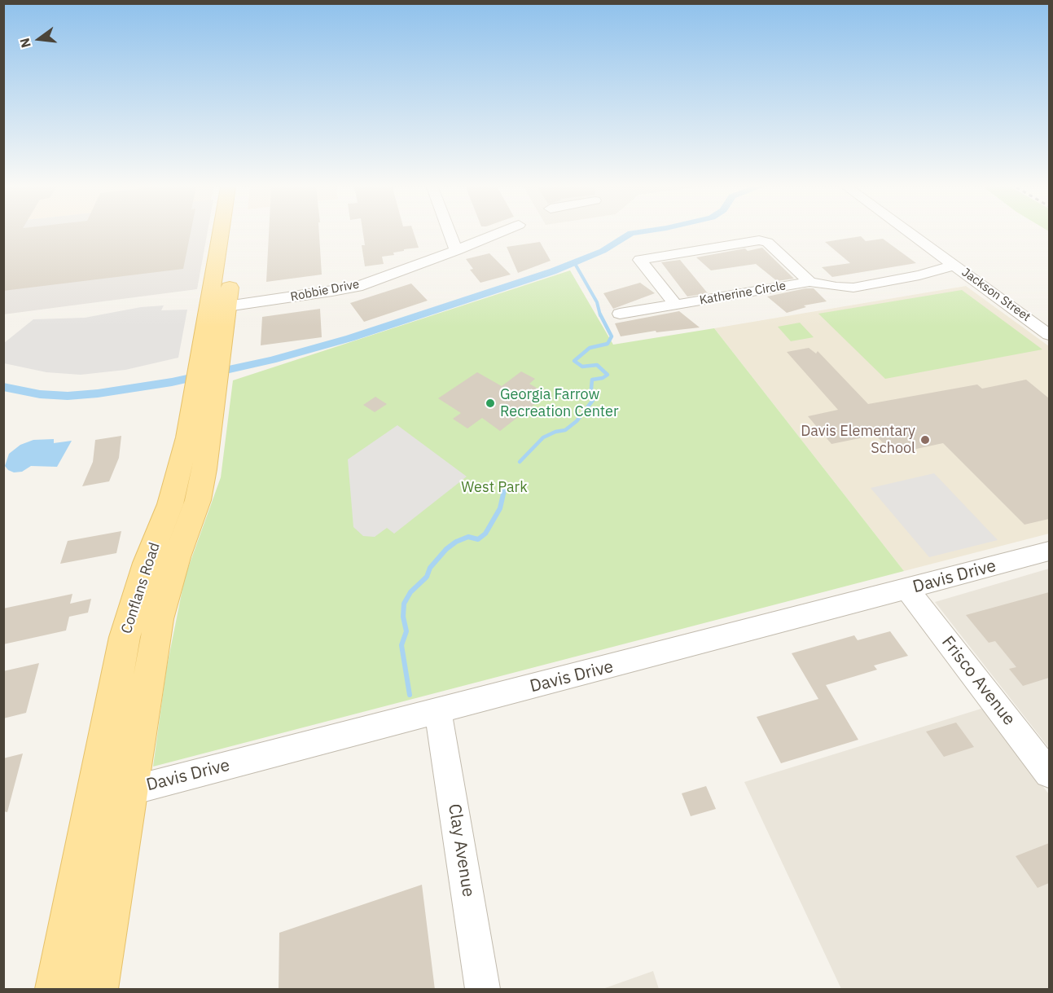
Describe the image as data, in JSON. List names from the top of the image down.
{
  "streets": {
    "main road": ["Conflans Road"],
    "street": [
      "Robbie Drive",
      "Katherine Circle",
      "Jackson Street",
      "Davis Drive",
      "Frisco Avenue",
      "Clay Avenue"
    ]
  },
  "crossings": [
    ["Robbie Drive", "Conflans Road"],
    ["Katherine Circle", "Jackson Street"],
    ["Davis Drive", "Conflans Road"],
    ["Davis Drive", "Frisco Avenue"],
    ["Davis Drive", "Clay Avenue"]
  ],
  "parks": ["West Park"],
  "places": ["Georgia Farrow Recreation Center", "Davis Elementary School"],
  "north": "left"
}
